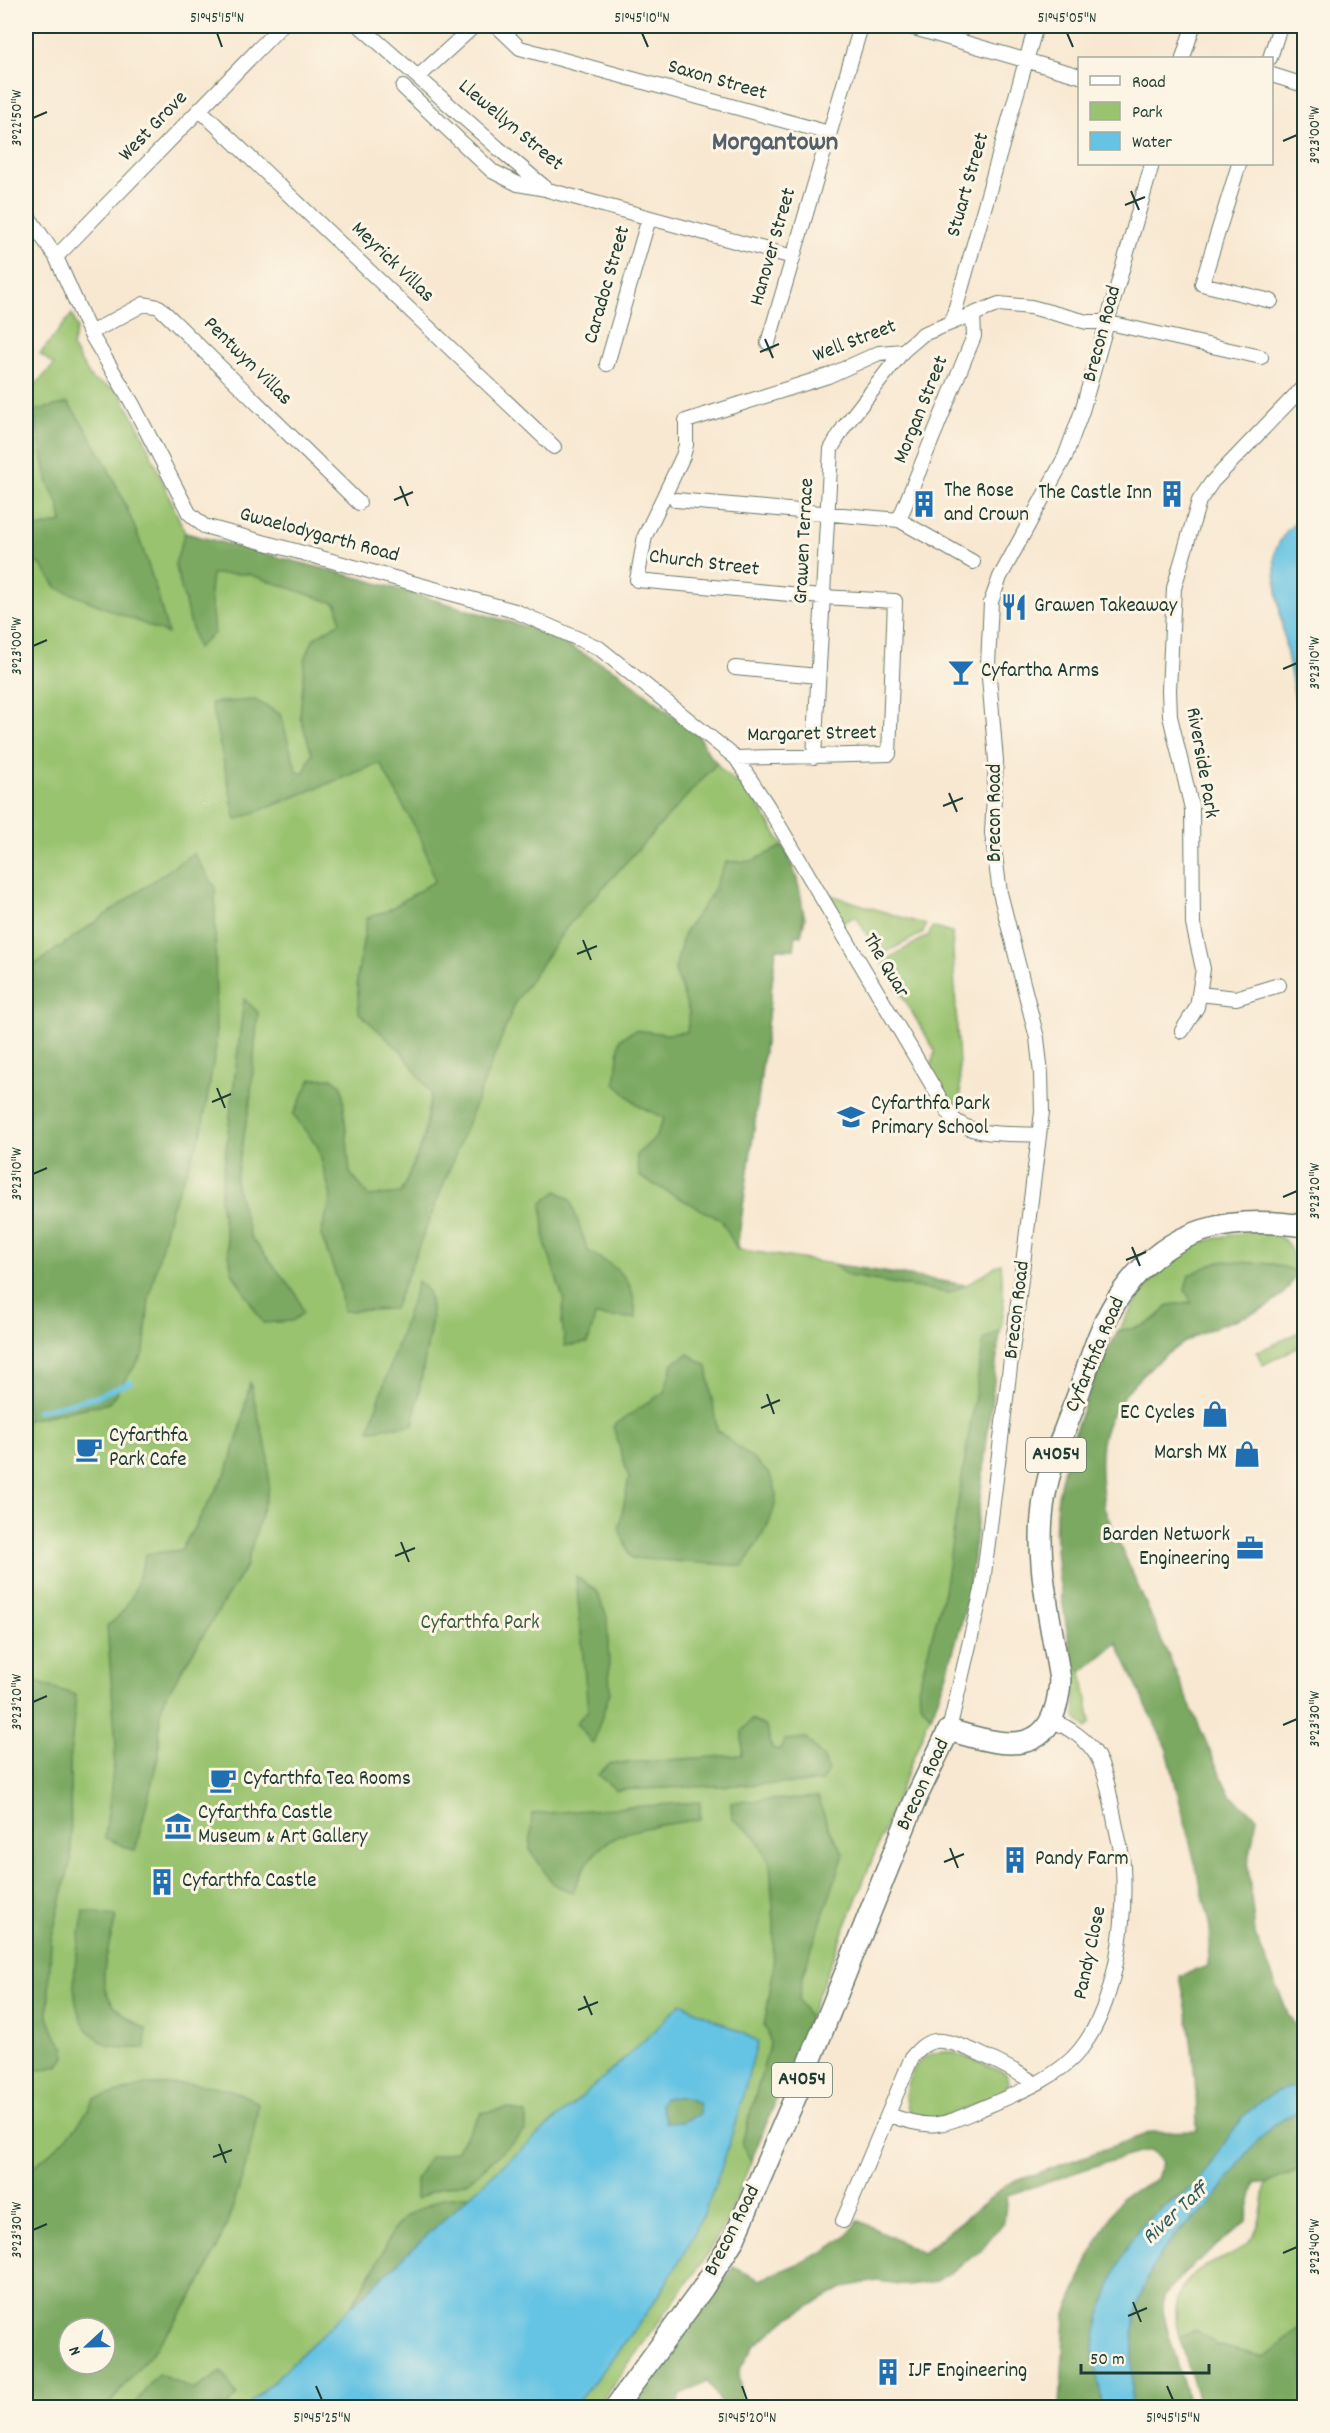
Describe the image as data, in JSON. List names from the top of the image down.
{
  "streets": {
    "main road": ["Brecon Road", "Cyfarthfa Road", "A4054"],
    "street": [
      "Saxon Street",
      "Llewellyn Street",
      "West Grove",
      "Stuart Street",
      "Hanover Street",
      "Meyrick Villas",
      "Caradoc Street",
      "Well Street",
      "Pentwyn Villas",
      "Morgan Street",
      "Gwaelodygarth Road",
      "Grawen Terrace",
      "Church Street",
      "Margaret Street",
      "Riverside Park",
      "The Quar",
      "Pandy Close"
    ]
  },
  "crossings": [
    ["Saxon Street", "Hanover Street"],
    ["Llewellyn Street", "Hanover Street"],
    ["Llewellyn Street", "Caradoc Street"],
    ["West Grove", "Meyrick Villas"],
    ["West Grove", "Gwaelodygarth Road"],
    ["Stuart Street", "Well Street"],
    ["Brecon Road", "Well Street"],
    ["Brecon Road", "The Quar"],
    ["Well Street", "Morgan Street"],
    ["Well Street", "Grawen Terrace"],
    ["Well Street", "Church Street"],
    ["Pentwyn Villas", "Gwaelodygarth Road"],
    ["Gwaelodygarth Road", "Margaret Street"],
    ["Gwaelodygarth Road", "The Quar"],
    ["Grawen Terrace", "Church Street"],
    ["Grawen Terrace", "Margaret Street"],
    ["Church Street", "Margaret Street"],
    ["Margaret Street", "The Quar"],
    ["Cyfarthfa Road", "Pandy Close"]
  ],
  "districts": ["Morgantown"],
  "water": ["River Taff"],
  "parks": ["Cyfarthfa Park"],
  "places": {
    "building": [
      "The Castle Inn",
      "The Rose and Crown",
      "Pandy Farm",
      "Cyfarthfa Castle",
      "IJF Engineering"
    ],
    "restaurant": ["Grawen Takeaway"],
    "bar": ["Cyfartha Arms"],
    "school or university": ["Cyfarthfa Park Primary School"],
    "shop": ["EC Cycles", "Marsh MX"],
    "cafe": ["Cyfarthfa Park Cafe", "Cyfarthfa Tea Rooms"],
    "office": ["Barden Network Engineering"],
    "museum": ["Cyfarthfa Castle Museum & Art Gallery"]
  },
  "legend": ["Road", "Park", "Water"],
  "scale_bar": "50 m",
  "north": "left",
  "coordinates": [
    "51°45'15\"N",
    "51°45'10\"N",
    "51°45'05\"N",
    "3°22'50\"W",
    "3°23'00\"W",
    "3°23'10\"W",
    "3°23'20\"W",
    "3°23'30\"W",
    "3°23'40\"W",
    "51°45'25\"N",
    "51°45'20\"N"
  ]
}
